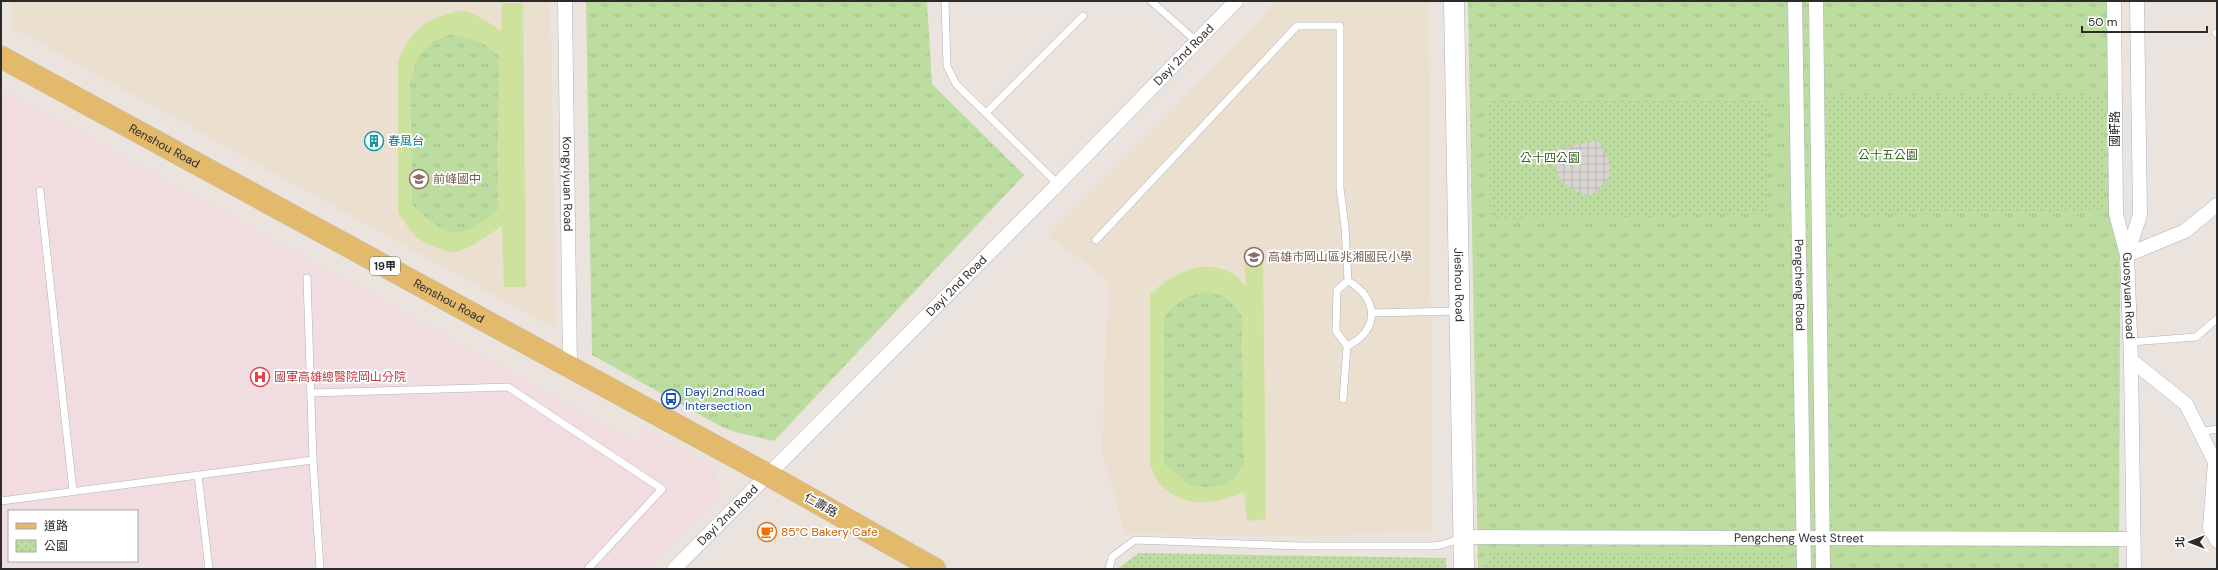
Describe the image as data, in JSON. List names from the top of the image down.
{
  "streets": {
    "main road": [
      "Renshou Road",
      "19甲",
      "Jieshou Road",
      "仁壽路"
    ],
    "street": [
      "Dayi 2nd Road",
      "國軒路",
      "Kongyiyuan Road",
      "Pengcheng Road",
      "Guosyuan Road",
      "Pengcheng West Street"
    ]
  },
  "crossings": [
    ["Dayi 2nd Road", "Renshou Road"],
    ["Dayi 2nd Road", "仁壽路"],
    ["國軒路", "Guosyuan Road"],
    ["Renshou Road", "Kongyiyuan Road"],
    ["Renshou Road", "仁壽路"],
    ["Jieshou Road", "Pengcheng West Street"],
    ["Pengcheng Road", "Pengcheng West Street"],
    ["Guosyuan Road", "Pengcheng West Street"]
  ],
  "parks": ["公十五公園", "公十四公園"],
  "places": {
    "building": ["春風台"],
    "school or university": ["前峰國中", "高雄市岡山區兆湘國民小學"],
    "hospital": ["國軍高雄總醫院岡山分院"],
    "bus stop": ["Dayi 2nd Road Intersection"],
    "cafe": ["85°C Bakery Cafe"]
  },
  "legend": ["道路", "公園"],
  "scale_bar": "50 m",
  "north": "left"
}
